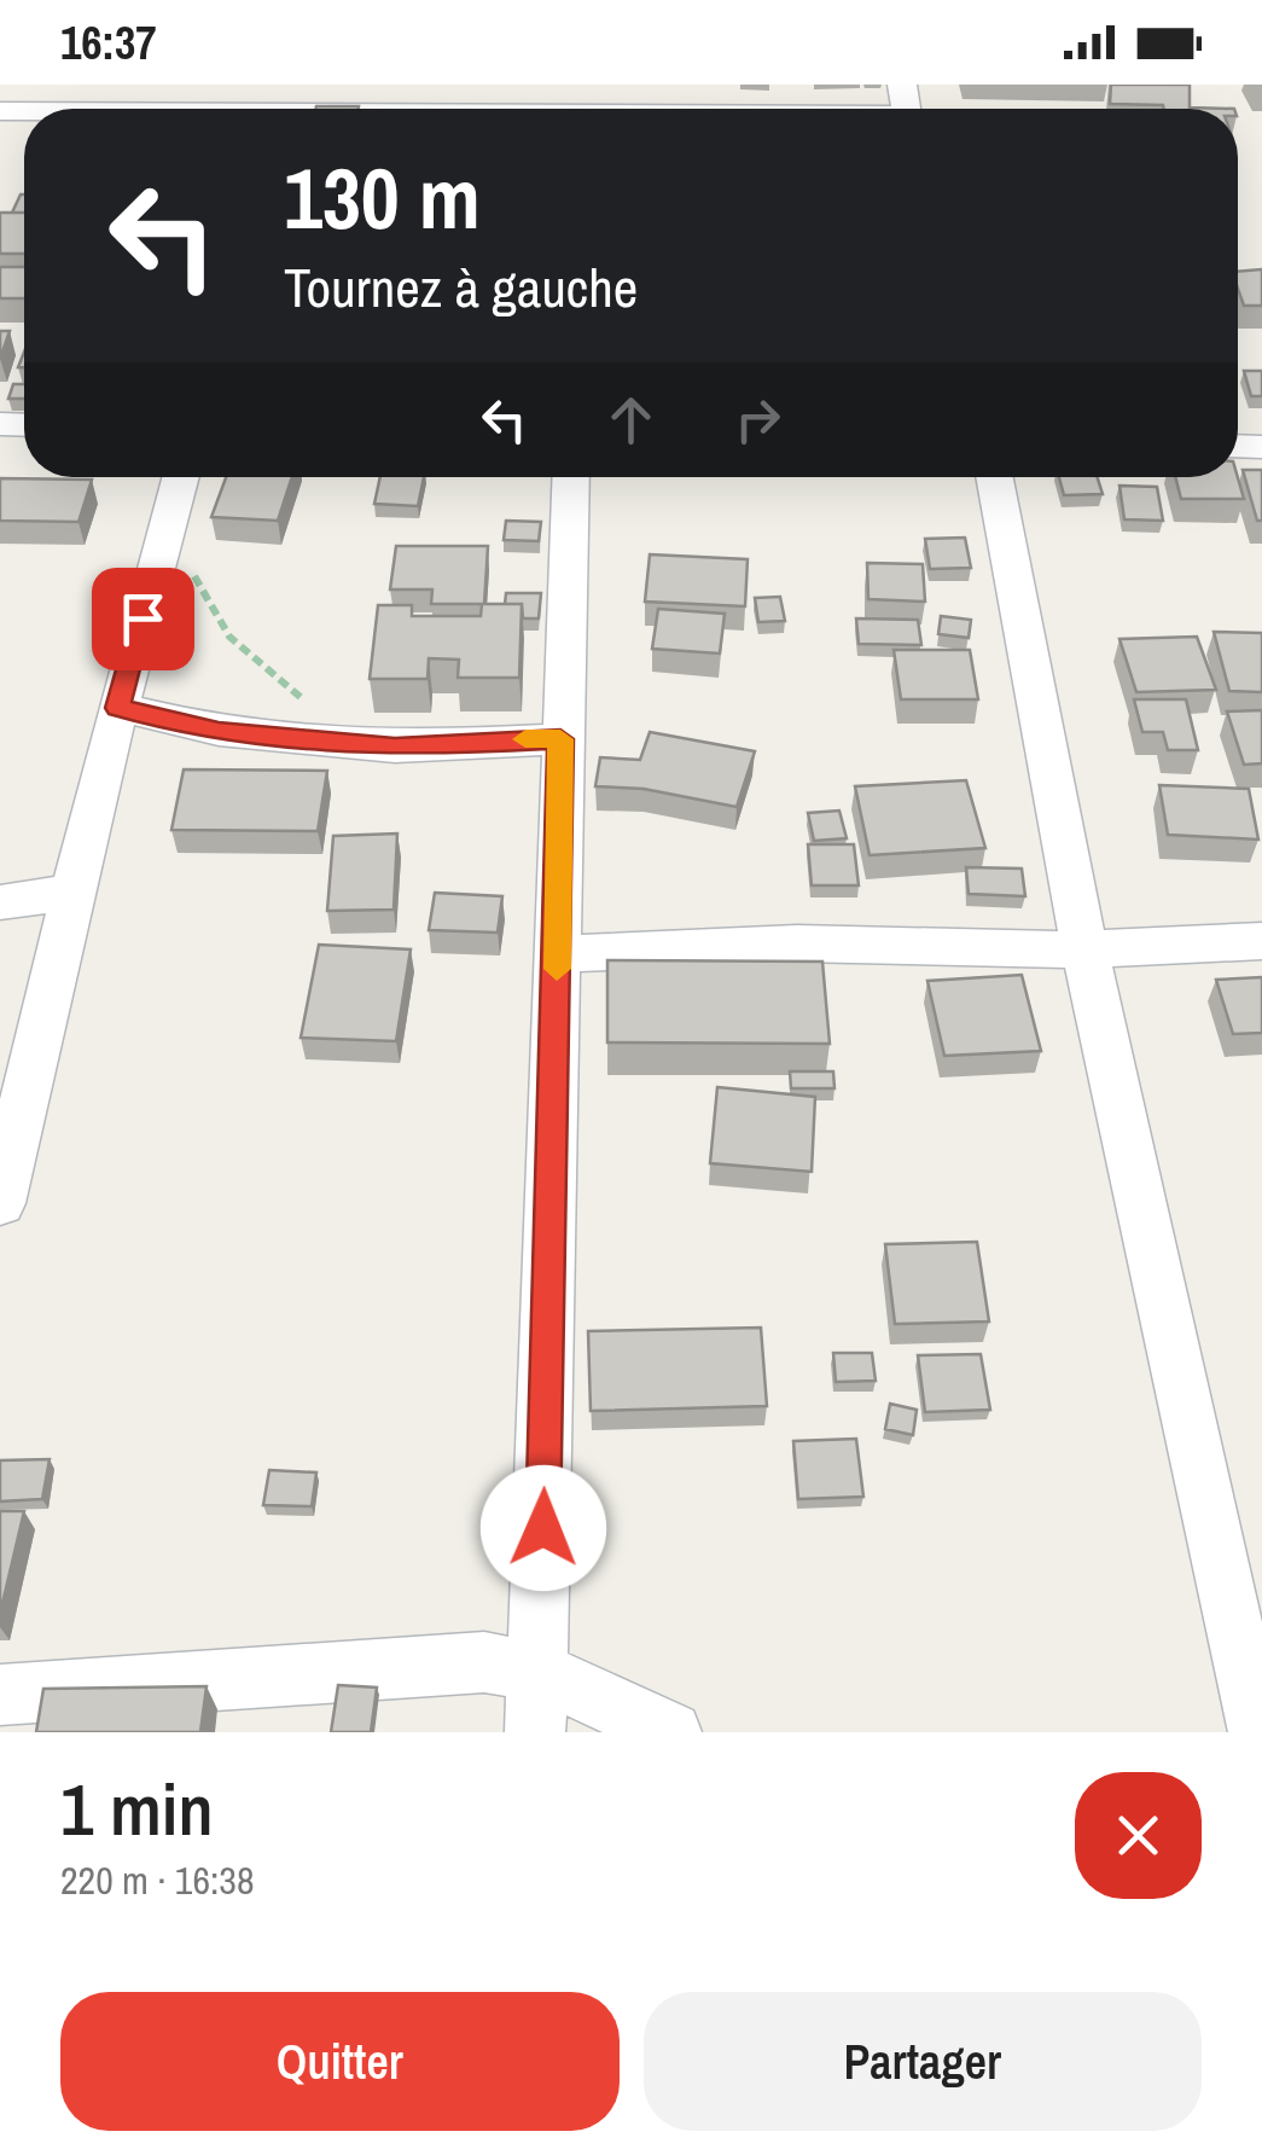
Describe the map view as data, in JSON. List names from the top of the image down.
{
  "page": {
    "status": "16:37",
    "turn": ["130 m", "Tournez à gauche"],
    "heading": ["1 min", "220 m · 16:38"],
    "buttons": ["Quitter", "Partager"]
  }
}
